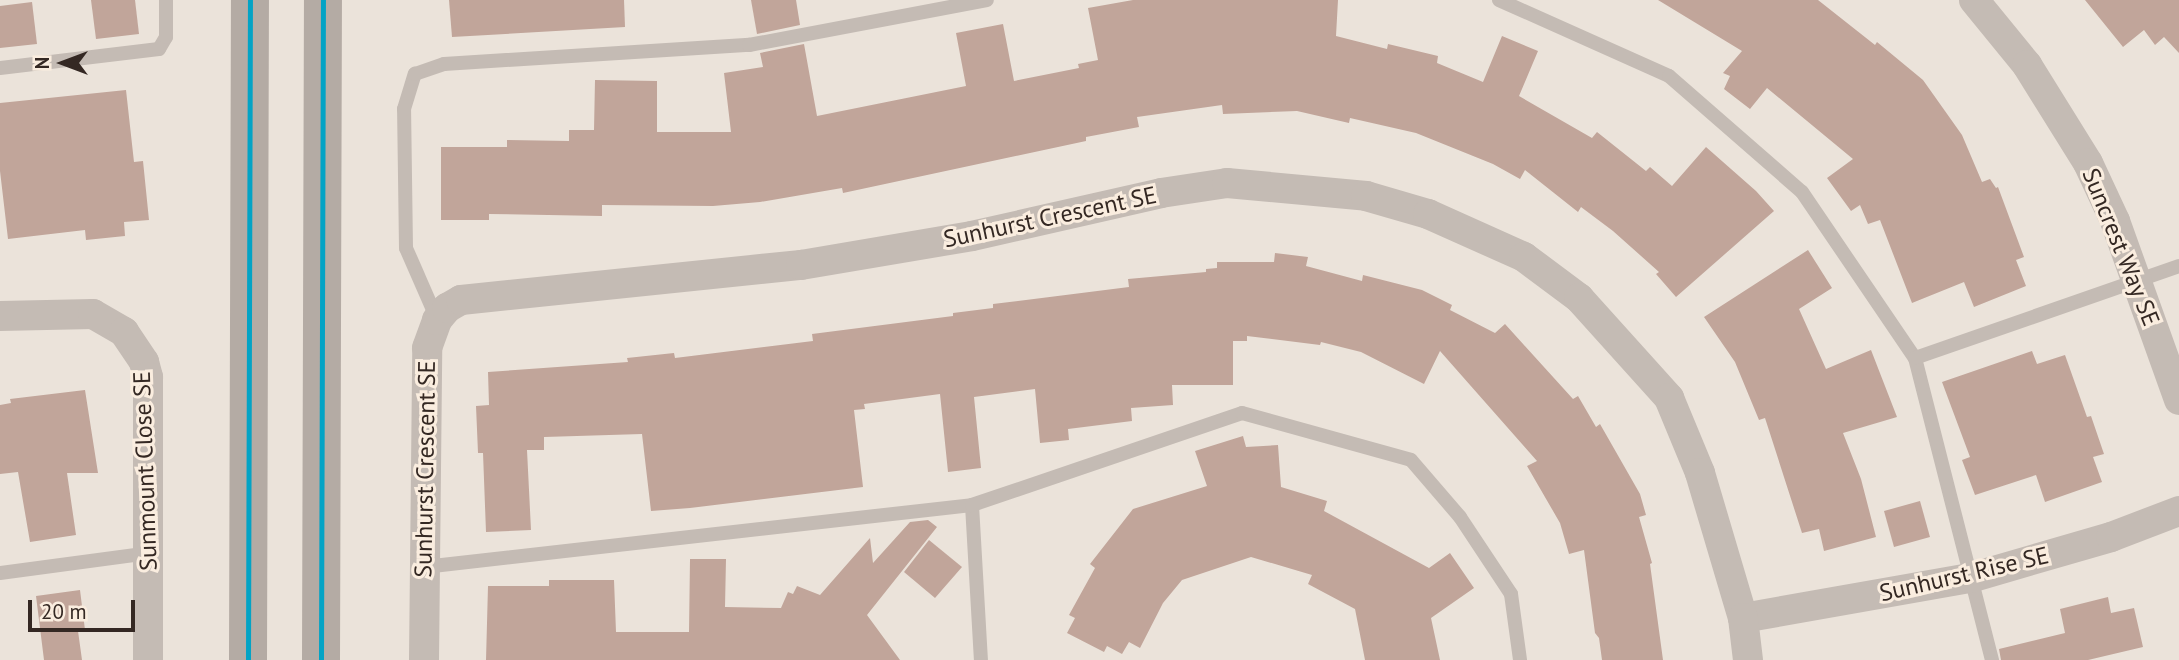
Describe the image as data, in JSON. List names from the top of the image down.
{
  "streets": {
    "street": [
      "Sunhurst Crescent SE",
      "Suncrest Way SE",
      "Sunmount Close SE",
      "Sunhurst Rise SE"
    ]
  },
  "crossings": [
    ["Sunhurst Crescent SE", "Sunhurst Rise SE"]
  ],
  "scale_bar": "20 m",
  "north": "left"
}
